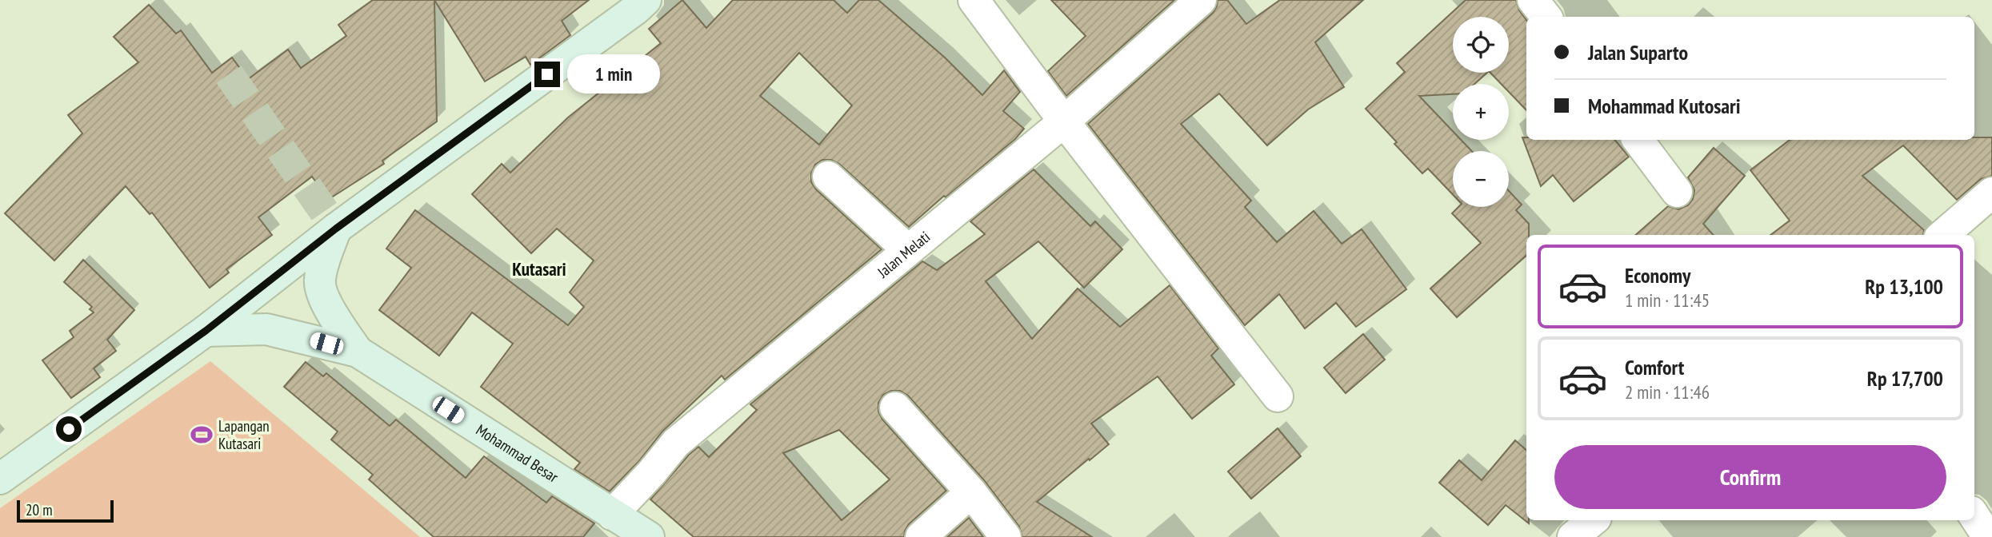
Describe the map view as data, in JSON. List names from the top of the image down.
{
  "streets": {
    "street": ["Jalan Melati", "Mohammad Besar"]
  },
  "crossings": [
    ["Jalan Melati", "Mohammad Besar"]
  ],
  "districts": ["Kutasari"],
  "places": {
    "sports": ["Lapangan Kutasari"]
  },
  "scale_bar": "20 m",
  "page": {
    "map_buttons": ["+", "−"],
    "banner": ["Jalan Suparto", "Mohammad Kutosari"],
    "bubble": "1 min",
    "list": [
      {
        "name": "Economy",
        "note": "1 min · 11:45",
        "value": "Rp 13,100"
      },
      {
        "name": "Comfort",
        "note": "2 min · 11:46",
        "value": "Rp 17,700"
      }
    ],
    "buttons": "Confirm",
    "scale": "20 m"
  }
}
